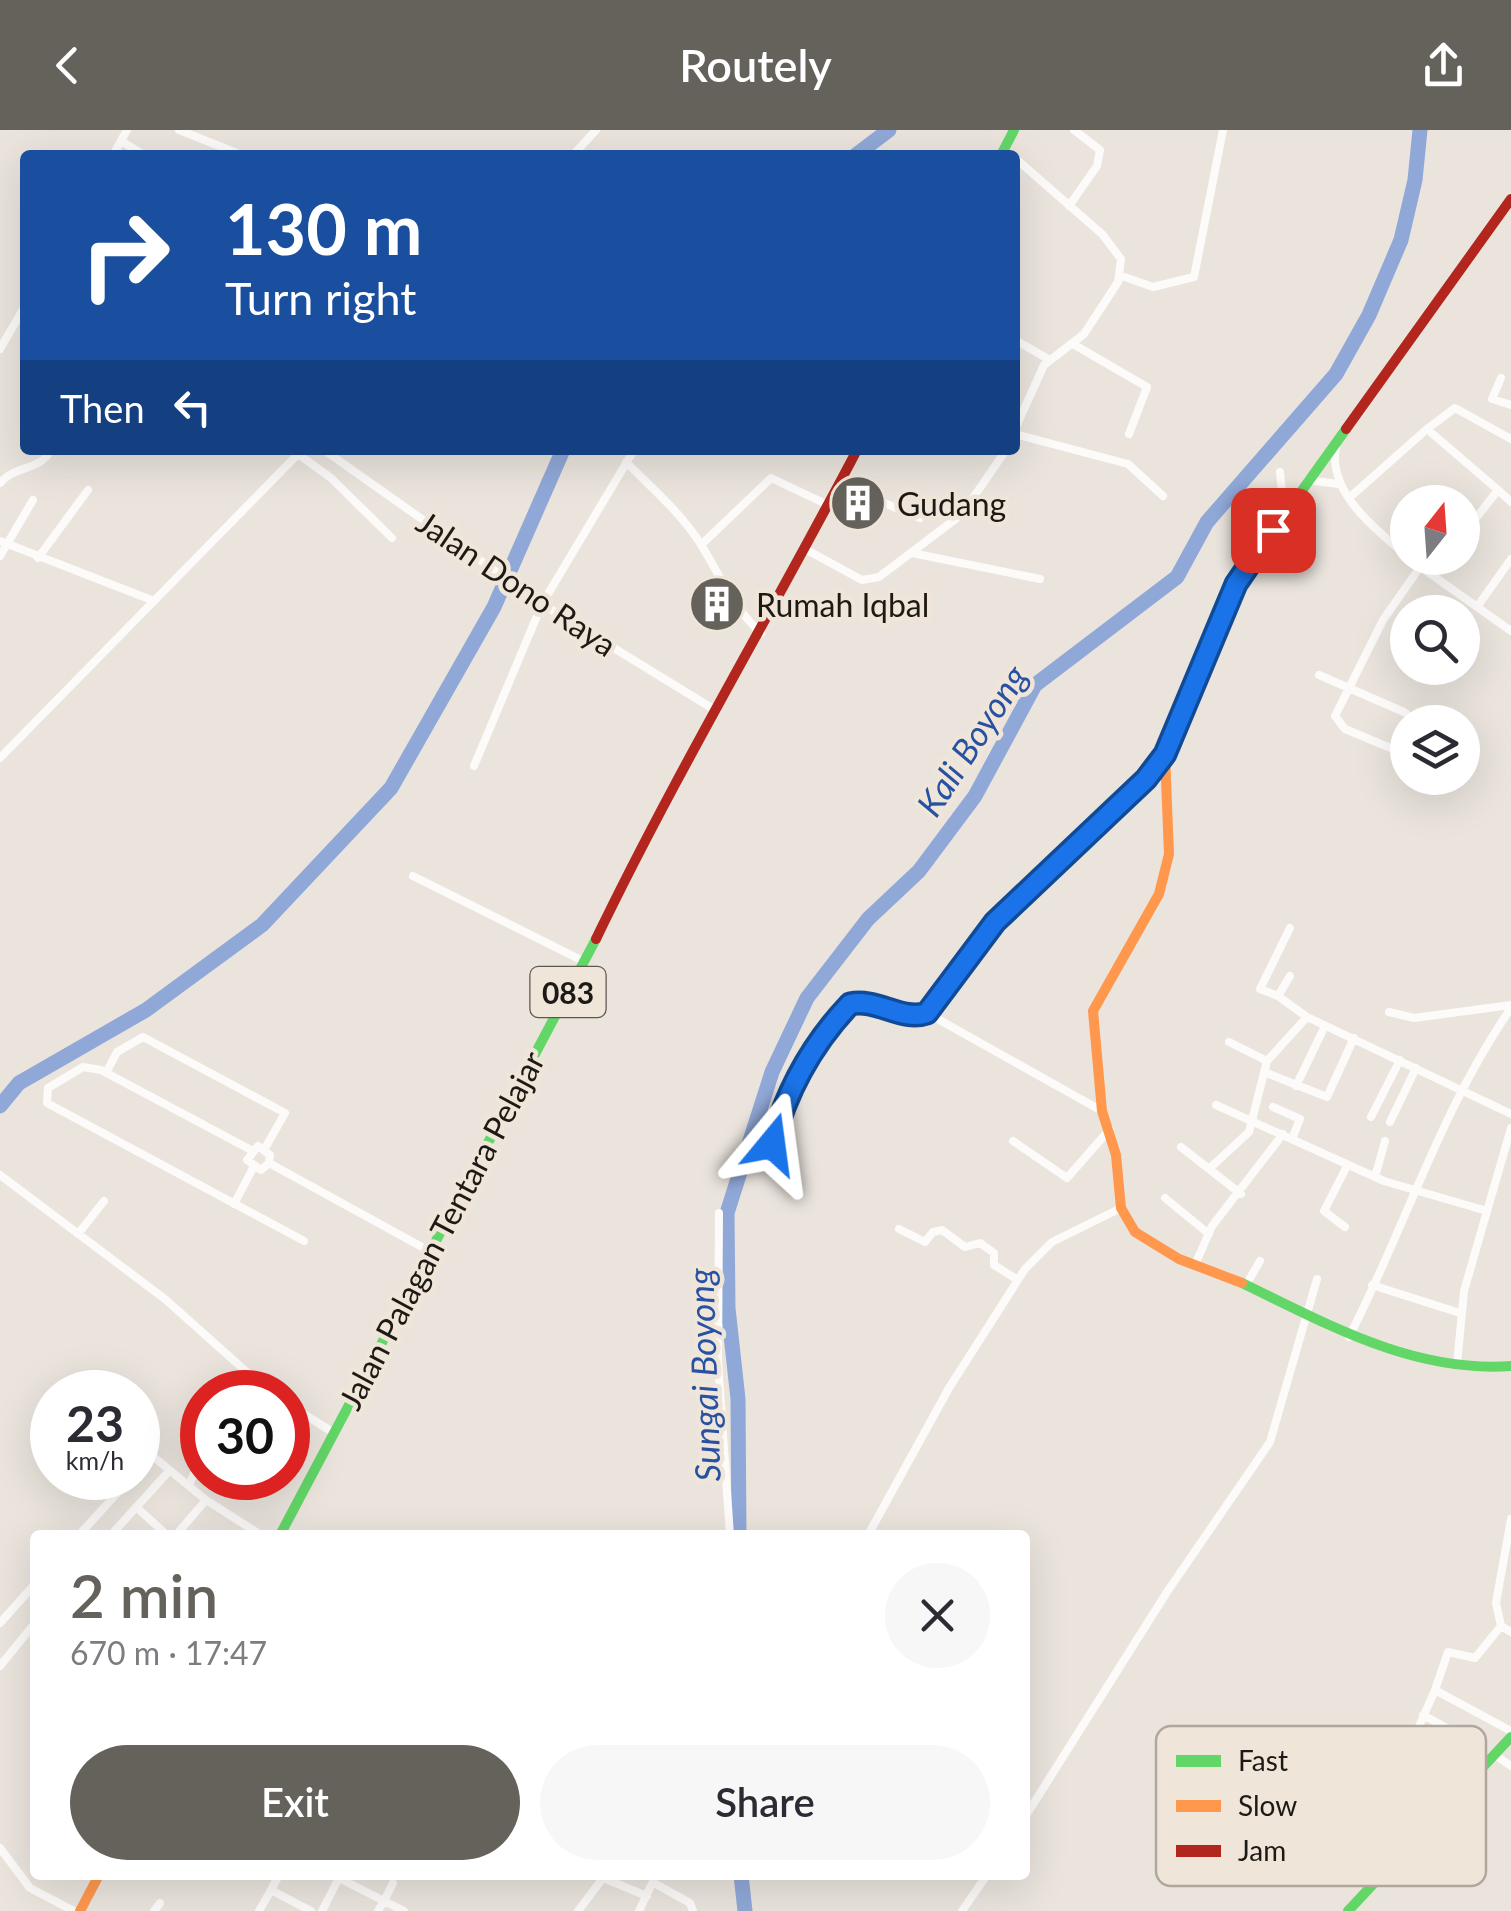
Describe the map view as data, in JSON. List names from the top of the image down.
{
  "streets": {
    "street": ["Jalan Dono Raya", "083", "Jalan Palagan Tentara Pelajar"]
  },
  "crossings": [
    ["Jalan Dono Raya", "Jalan Palagan Tentara Pelajar"]
  ],
  "water": ["Kali Boyong", "Sungai Boyong"],
  "places": {
    "building": ["Gudang", "Rumah Iqbal"]
  },
  "legend": ["Fast", "Slow", "Jam"],
  "north": "top",
  "page": {
    "header": "Routely",
    "turn": ["130 m", "Turn right"],
    "then": "Then",
    "speed": "23 km/h",
    "limit": "30",
    "heading": ["2 min", "670 m · 17:47"],
    "buttons": ["Exit", "Share"]
  }
}
